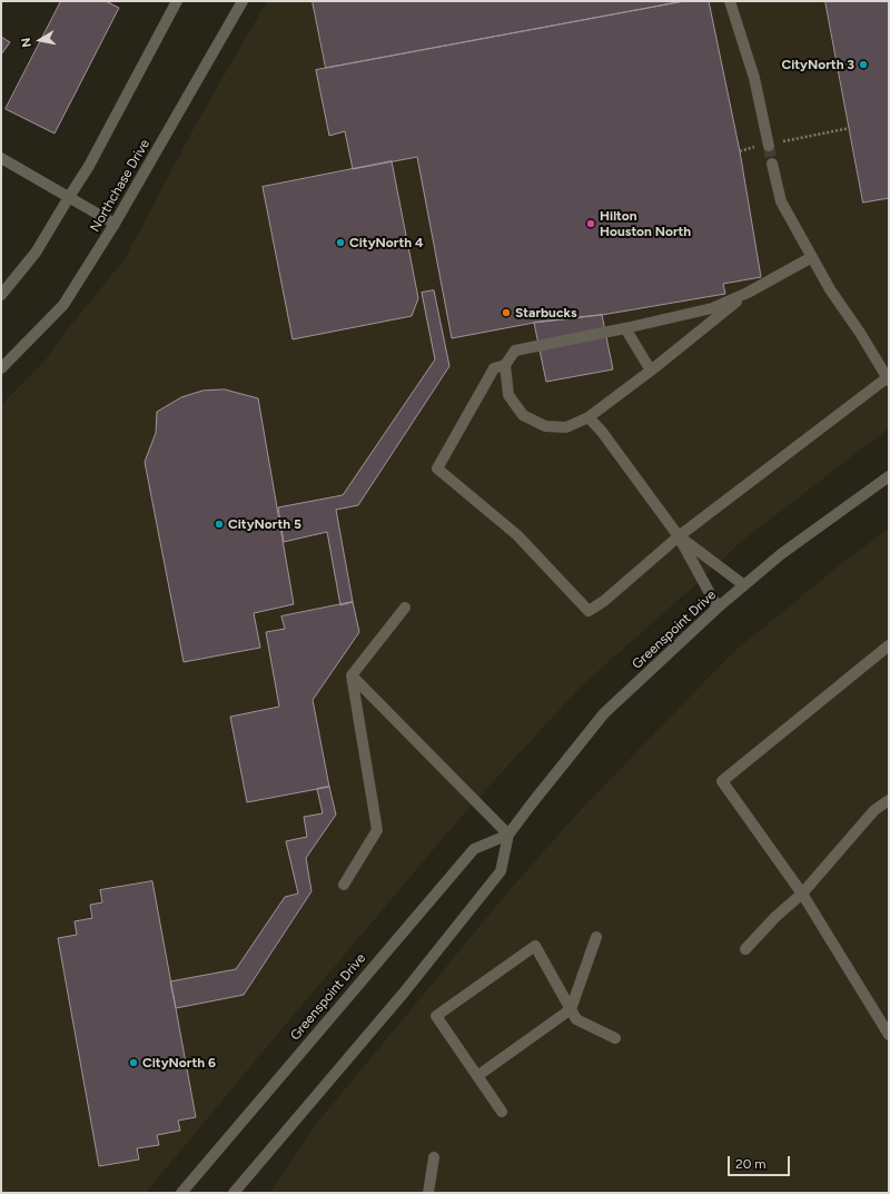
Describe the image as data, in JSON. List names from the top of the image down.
{
  "streets": {
    "street": ["Northchase Drive", "Greenspoint Drive"]
  },
  "places": [
    "CityNorth 3",
    "Hilton Houston North",
    "CityNorth 4",
    "Starbucks",
    "CityNorth 5",
    "CityNorth 6"
  ],
  "scale_bar": "20 m",
  "north": "left"
}
